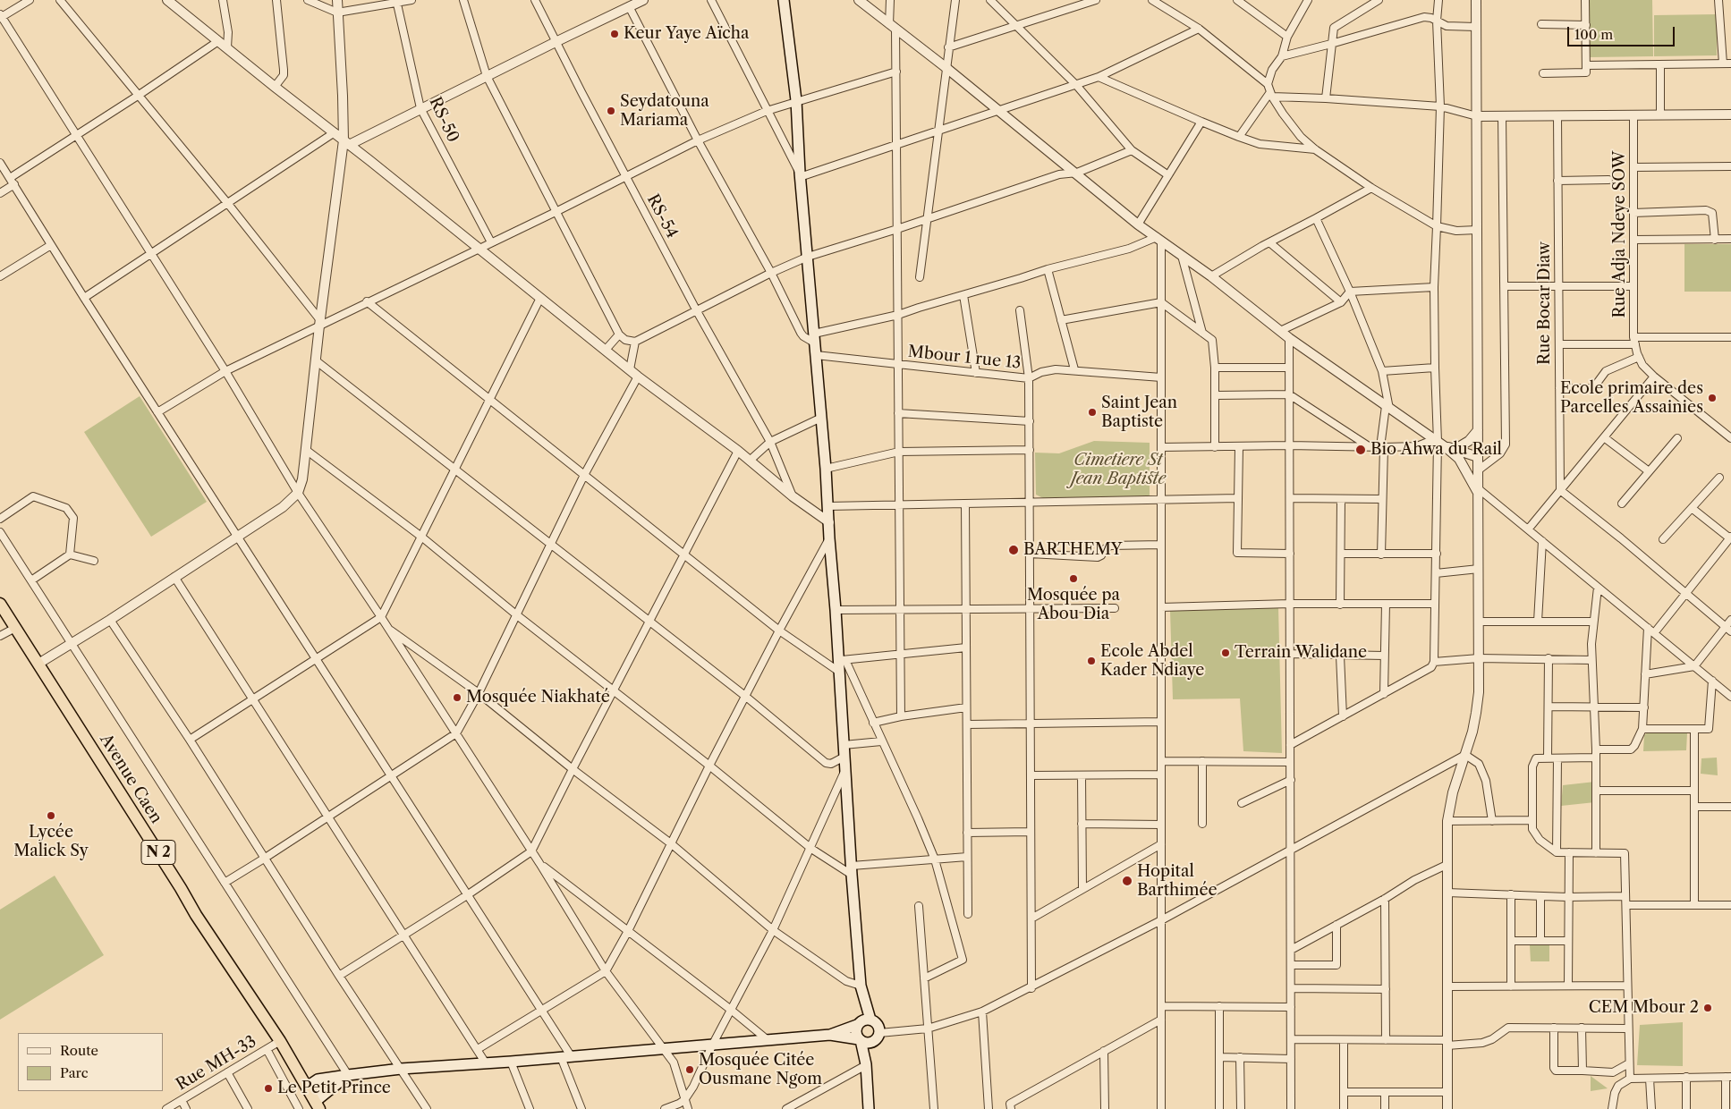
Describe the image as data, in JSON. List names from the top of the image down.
{
  "streets": {
    "highway": ["Avenue Caen", "N 2"],
    "street": [
      "RS-50",
      "RS-54",
      "Rue Adja Ndeye SOW",
      "Rue Bocar Diaw",
      "Mbour 1 rue 13",
      "Rue MH-33"
    ]
  },
  "crossings": [
    ["Avenue Caen", "Rue MH-33"]
  ],
  "parks": ["Cimetiere St Jean Baptiste"],
  "places": [
    "Keur Yaye Aïcha",
    "Seydatouna Mariama",
    "Ecole primaire des Parcelles Assainies",
    "Saint Jean Baptiste",
    "Bio Ahwa du Rail",
    "BARTHEMY",
    "Mosquée pa Abou Dia",
    "Terrain Walidane",
    "Ecole Abdel Kader Ndiaye",
    "Mosquée Niakhaté",
    "Lycée Malick Sy",
    "Hopital Barthimée",
    "CEM Mbour 2",
    "Mosquée Citée Ousmane Ngom",
    "Le Petit Prince"
  ],
  "legend": ["Route", "Parc"],
  "scale_bar": "100 m"
}
